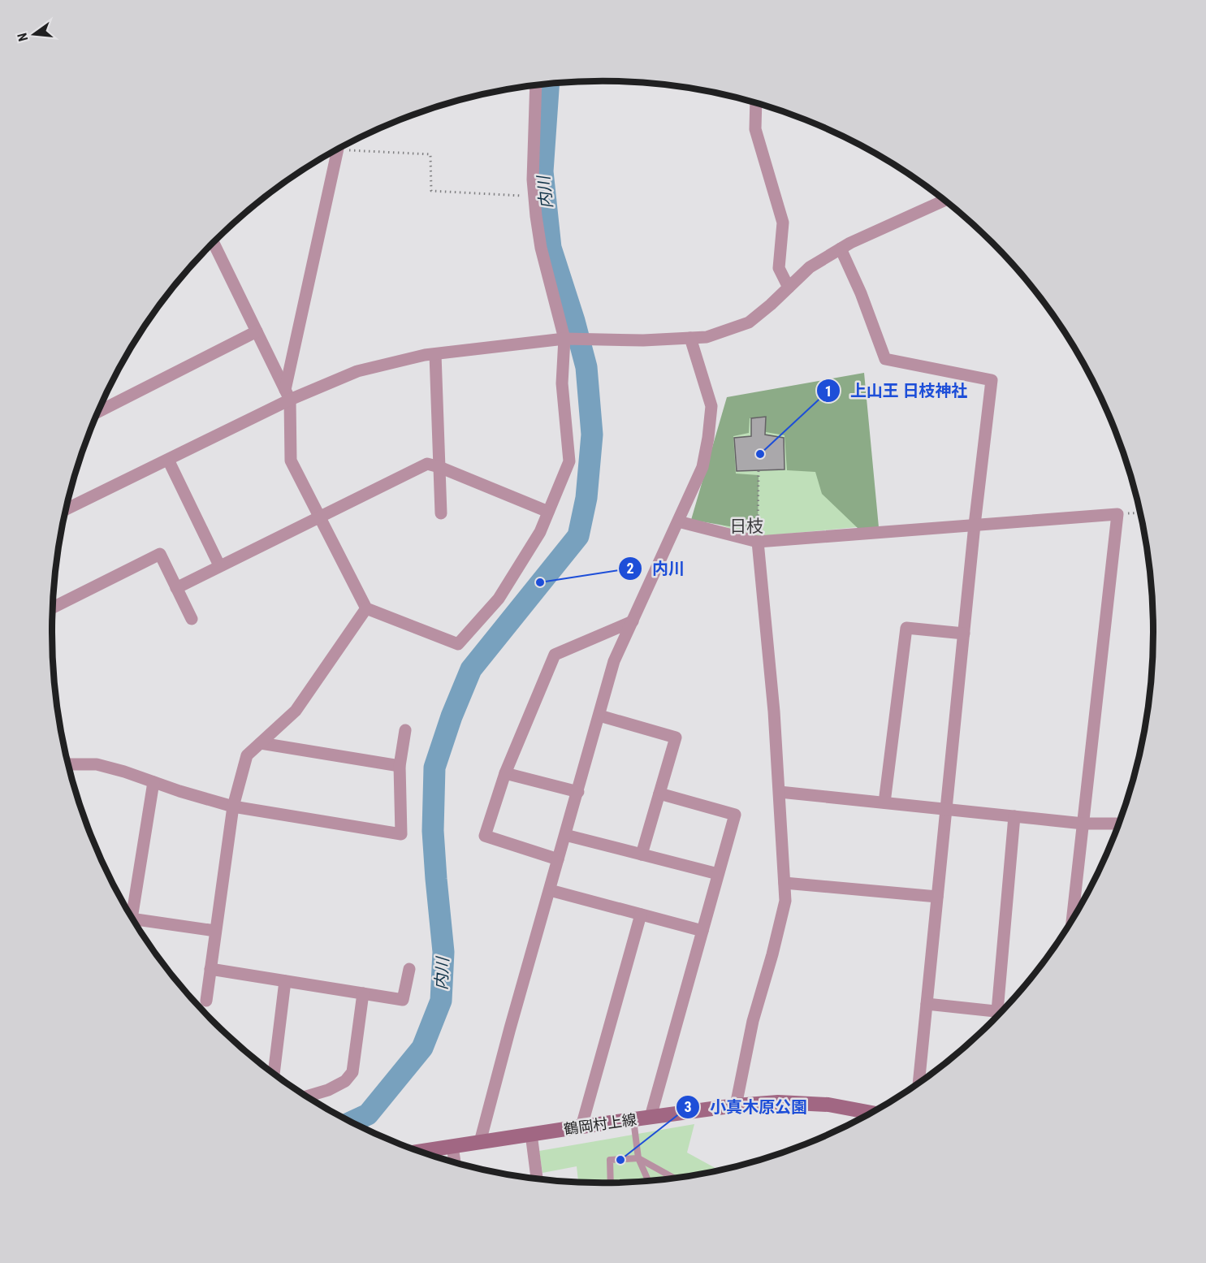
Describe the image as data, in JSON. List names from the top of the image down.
{
  "streets": {
    "main road": ["鶴岡村上線"]
  },
  "districts": ["日枝"],
  "water": ["内川"],
  "places": ["上山王 日枝神社", "内川", "小真木原公園"],
  "north": "left"
}
